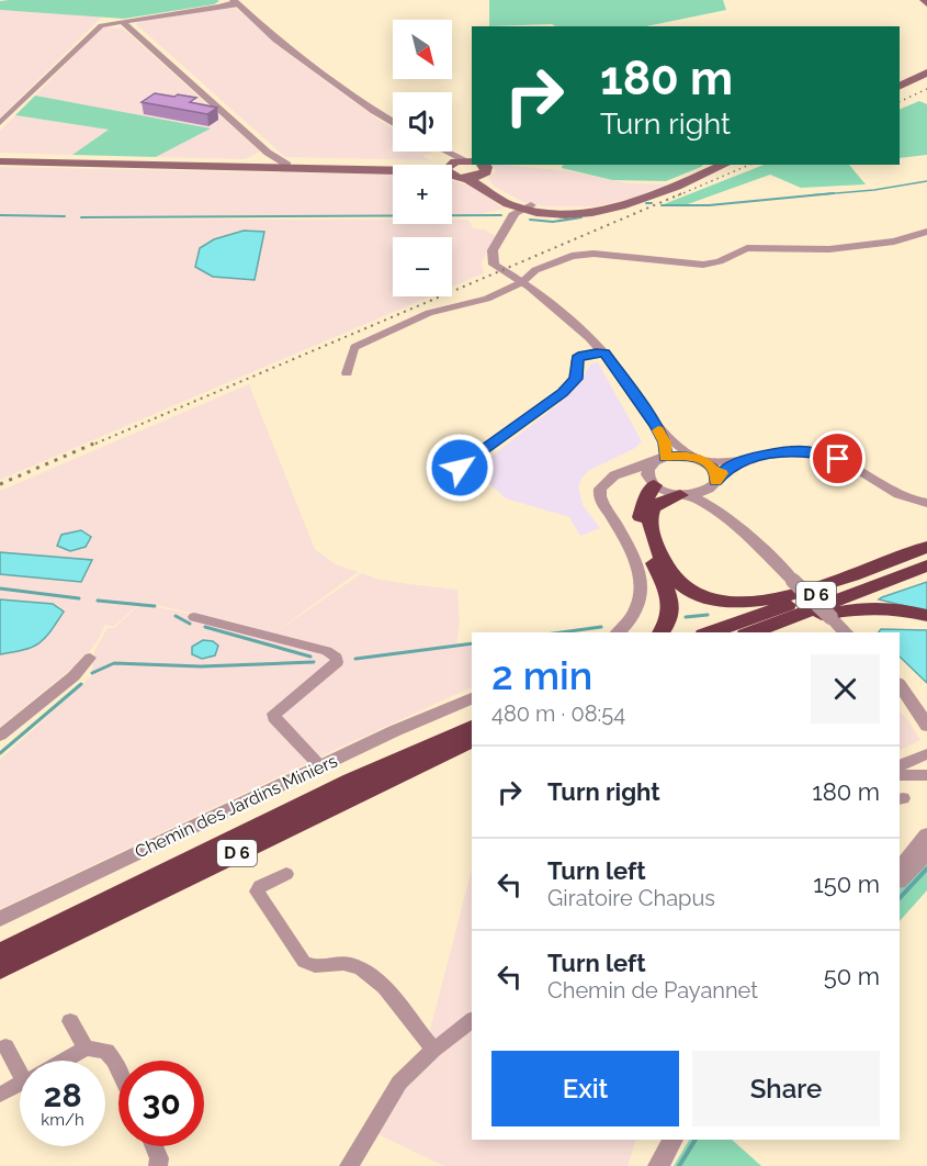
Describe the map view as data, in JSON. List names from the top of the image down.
{
  "streets": {
    "highway": ["D 6"],
    "street": ["Chemin des Jardins Miniers"]
  },
  "north": "bottom right",
  "page": {
    "map_buttons": ["+", "−"],
    "turn": ["180 m", "Turn right"],
    "heading": ["2 min", "480 m · 08:54"],
    "list": [
      {
        "name": "Turn right",
        "value": "180 m"
      },
      {
        "name": "Turn left",
        "note": "Giratoire Chapus",
        "value": "150 m"
      },
      {
        "name": "Turn left",
        "note": "Chemin de Payannet",
        "value": "50 m"
      }
    ],
    "buttons": ["Exit", "Share"],
    "speed": "28 km/h",
    "limit": "30"
  }
}
